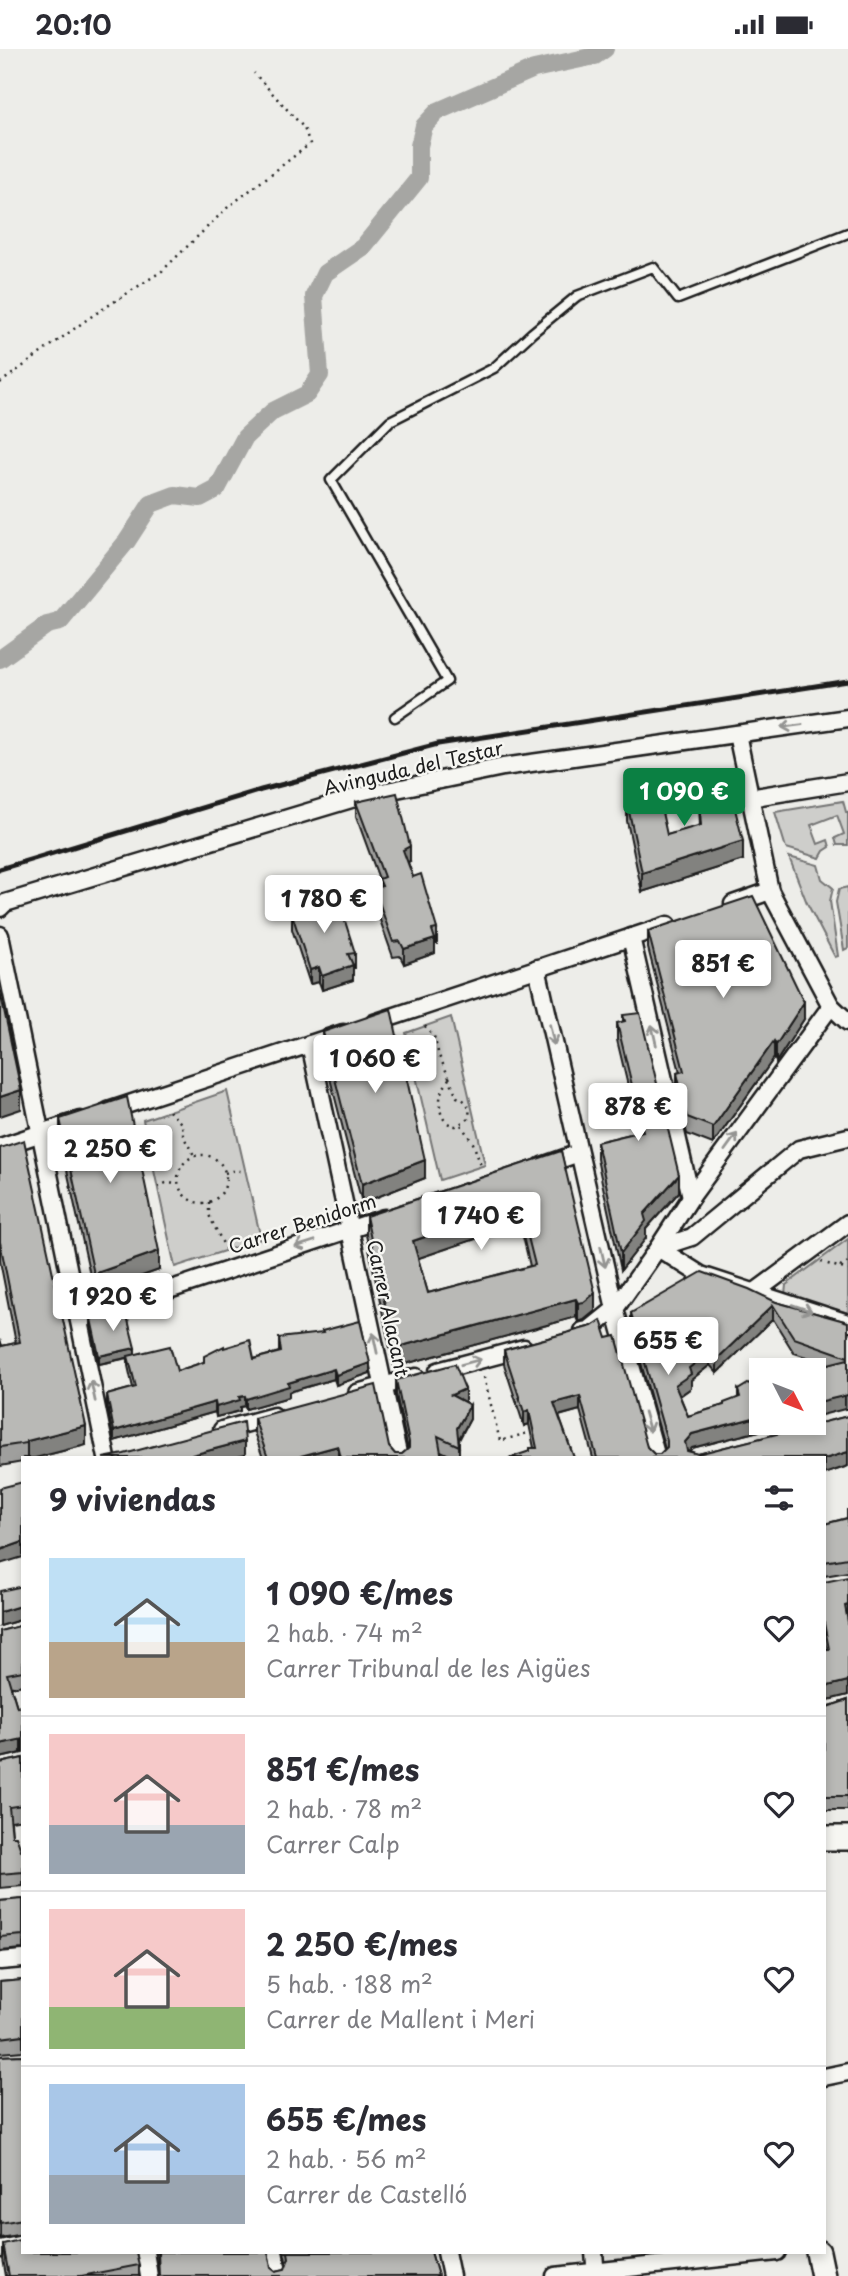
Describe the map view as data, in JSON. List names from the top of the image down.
{
  "streets": {
    "street": ["Avinguda del Testar", "Carrer Benidorm", "Carrer Alacant"]
  },
  "crossings": [
    ["Carrer Benidorm", "Carrer Alacant"]
  ],
  "one_way": ["Carrer Benidorm", "Carrer Alacant"],
  "north": "bottom right",
  "page": {
    "status": "20:10",
    "price": [
      "1 090 €",
      "1 780 €",
      "851 €",
      "1 060 €",
      "878 €",
      "2 250 €",
      "1 740 €",
      "1 920 €",
      "655 €"
    ],
    "heading": "9 viviendas",
    "list": [
      {
        "name": "1 090 €/mes",
        "note": "2 hab. · 74 m² · Carrer Tribunal de les Aigües"
      },
      {
        "name": "851 €/mes",
        "note": "2 hab. · 78 m² · Carrer Calp"
      },
      {
        "name": "2 250 €/mes",
        "note": "5 hab. · 188 m² · Carrer de Mallent i Meri"
      },
      {
        "name": "655 €/mes",
        "note": "2 hab. · 56 m² · Carrer de Castelló"
      }
    ]
  }
}
